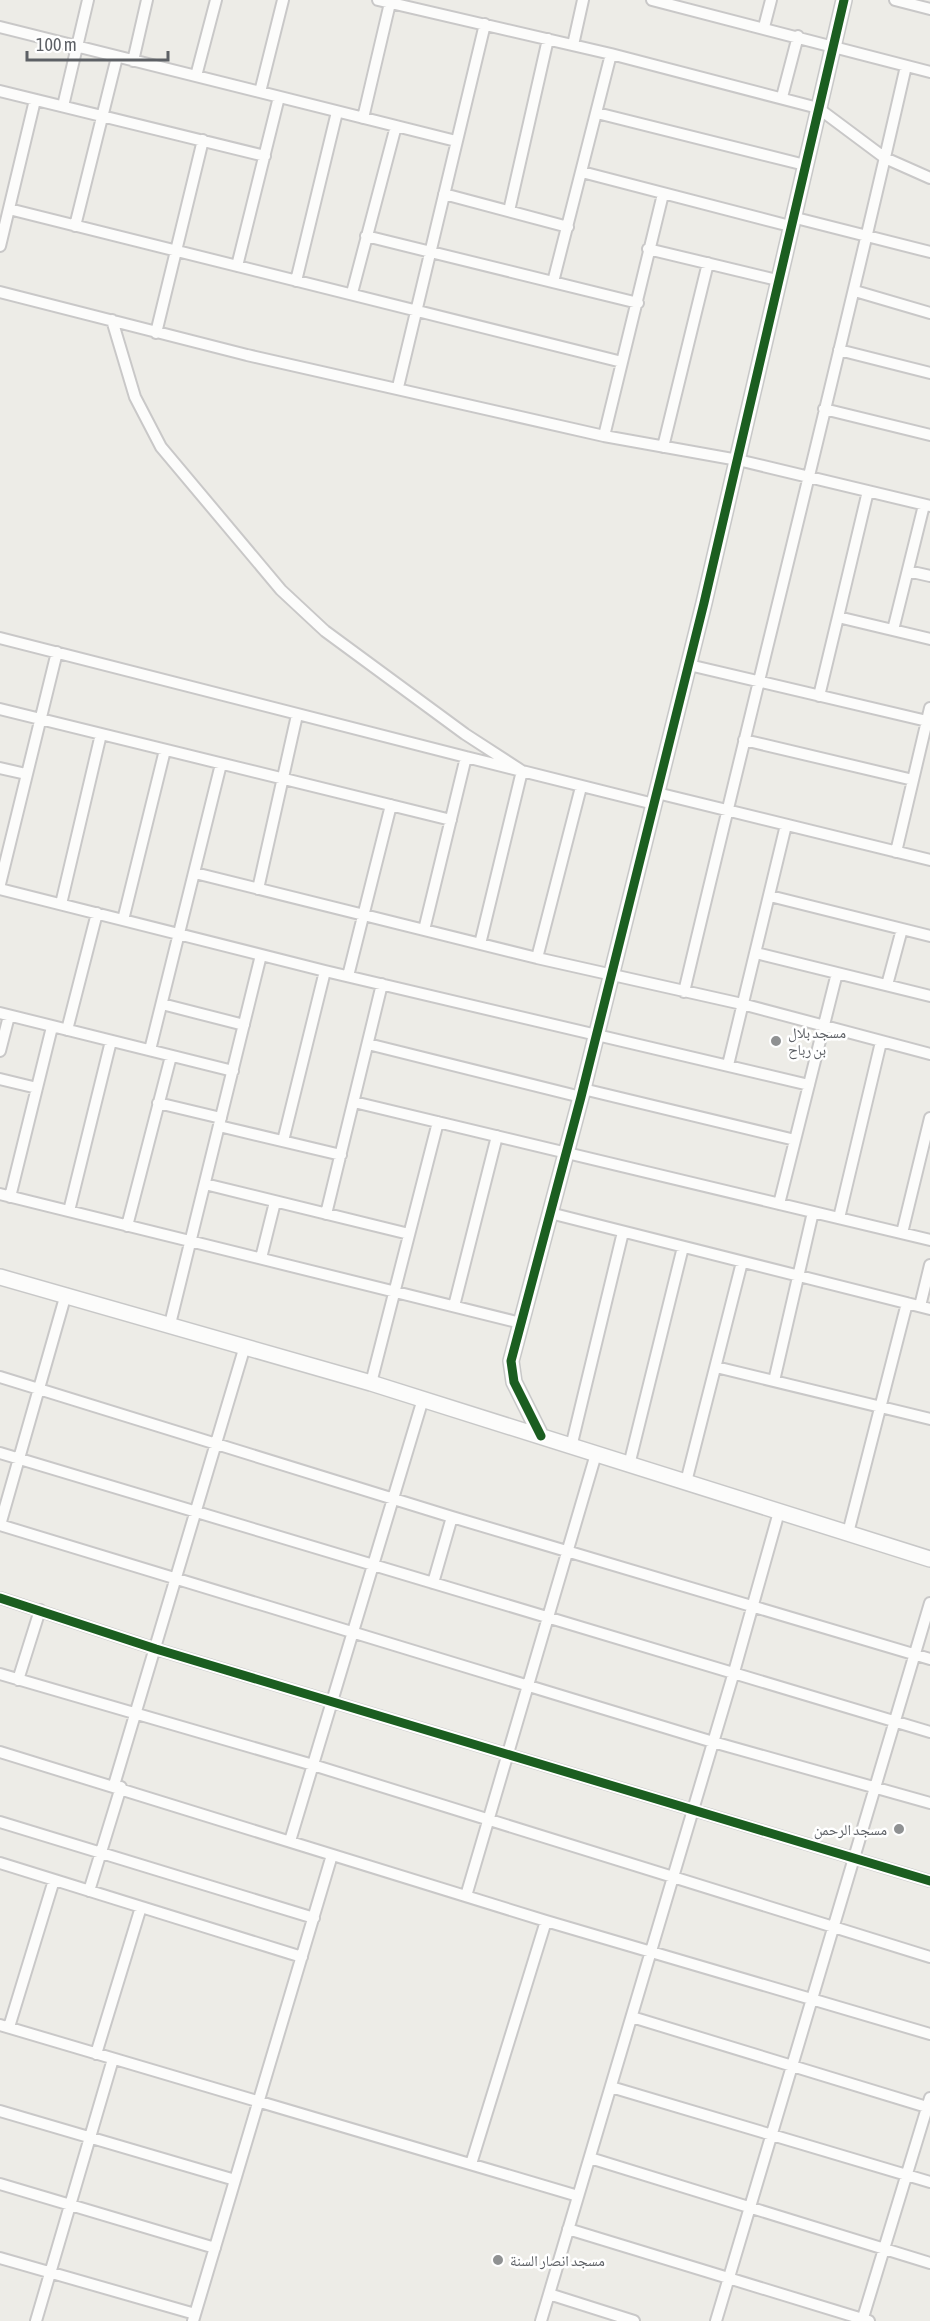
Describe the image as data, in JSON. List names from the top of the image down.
{
  "places": ["مسجد بلال بن رباح", "مسجد الرحمن", "مسجد انصار السنة"],
  "scale_bar": "100 m"
}
